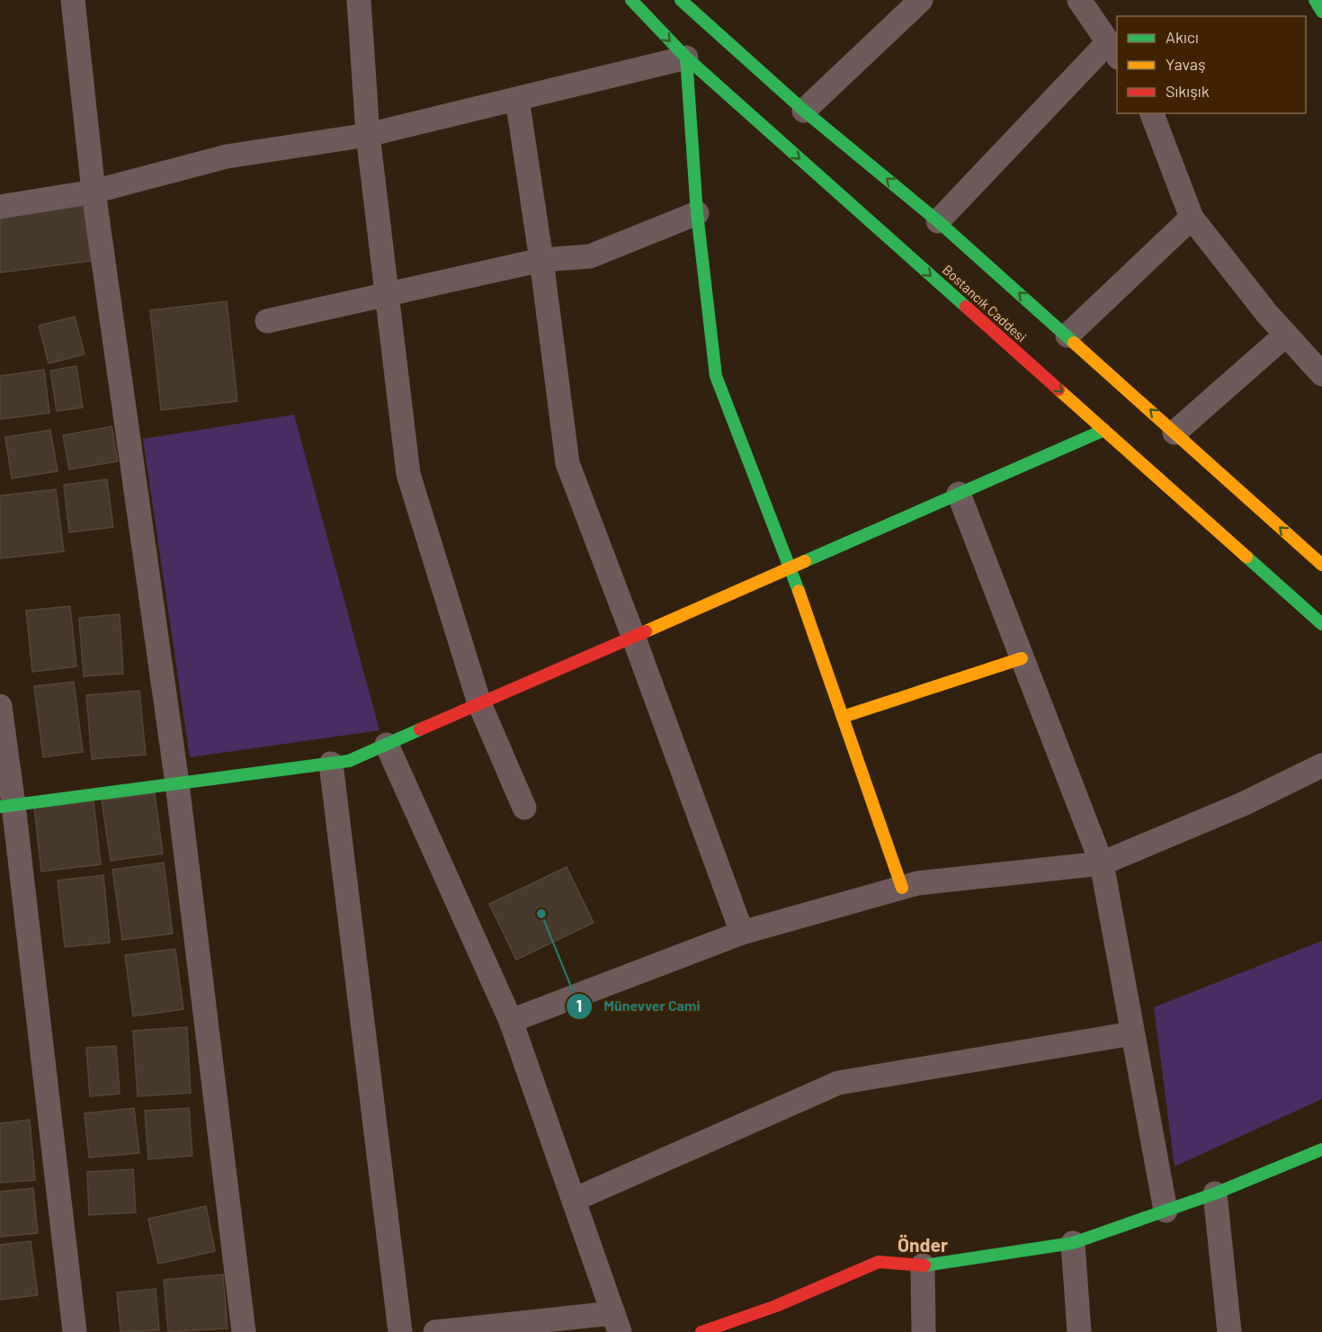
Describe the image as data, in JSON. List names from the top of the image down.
{
  "streets": {
    "street": ["Bostancık Caddesi"]
  },
  "districts": ["Önder"],
  "places": ["Münevver Cami"],
  "legend": ["Akıcı", "Yavaş", "Sıkışık"]
}
